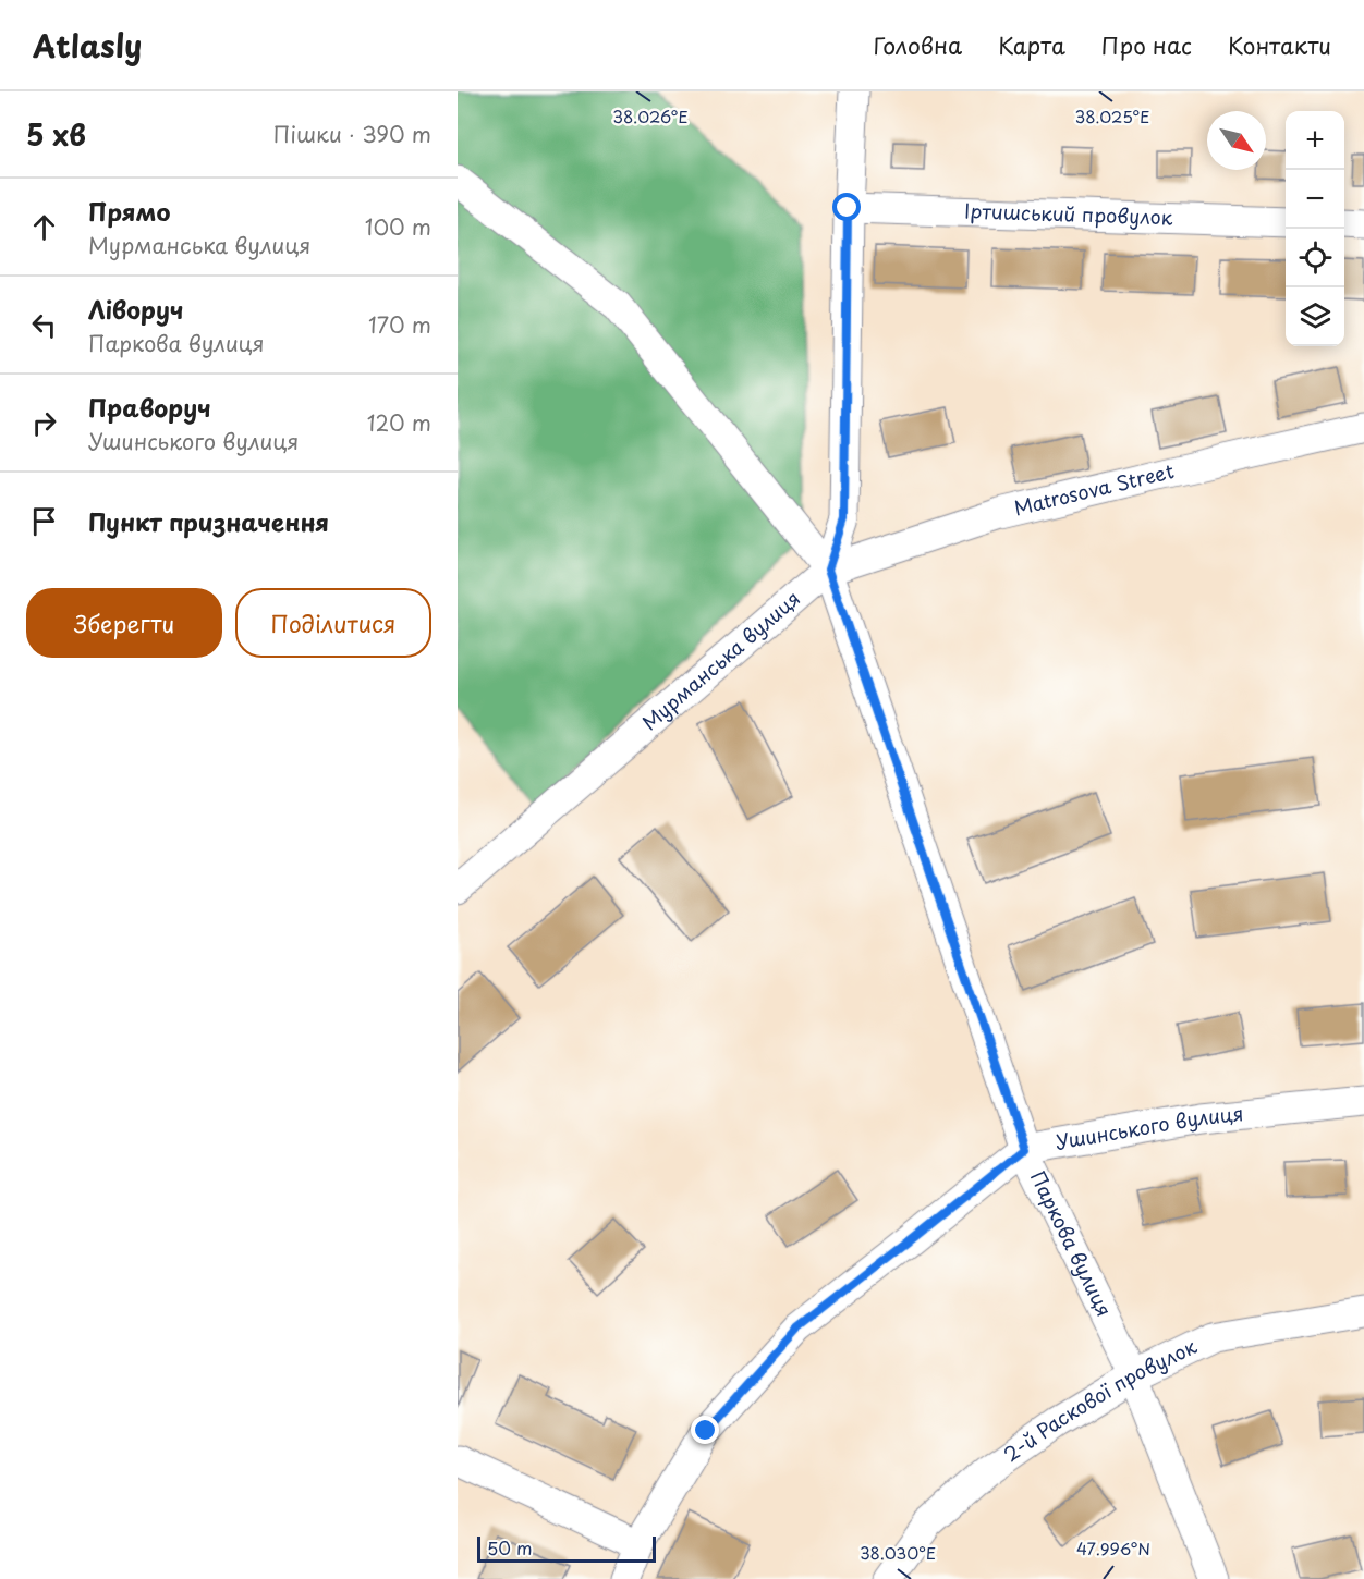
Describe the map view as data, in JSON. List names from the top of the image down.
{
  "streets": {
    "street": [
      "Іртишський провулок",
      "Matrosova Street",
      "Мурманська вулиця",
      "Ушинського вулиця",
      "Паркова вулиця",
      "2-й Раскової провулок"
    ]
  },
  "crossings": [
    ["Matrosova Street", "Мурманська вулиця"],
    ["Matrosova Street", "Паркова вулиця"],
    ["Мурманська вулиця", "Паркова вулиця"],
    ["Ушинського вулиця", "Паркова вулиця"],
    ["Паркова вулиця", "2-й Раскової провулок"]
  ],
  "scale_bar": "50 m",
  "north": "bottom right",
  "page": {
    "header": "Atlasly",
    "nav": [
      "Головна",
      "Карта",
      "Про нас",
      "Контакти"
    ],
    "heading": ["5 хв", "Пішки · 390 m"],
    "map_buttons": ["+", "−"],
    "list": [
      ["Прямо", "Мурманська вулиця", "100 m"],
      ["Ліворуч", "Паркова вулиця", "170 m"],
      ["Праворуч", "Ушинського вулиця", "120 m"],
      "Пункт призначення"
    ],
    "buttons": ["Зберегти", "Поділитися"],
    "scale": "50 m"
  },
  "coordinates": [
    "38.026°E",
    "38.025°E",
    "47.996°N",
    "38.030°E"
  ]
}
